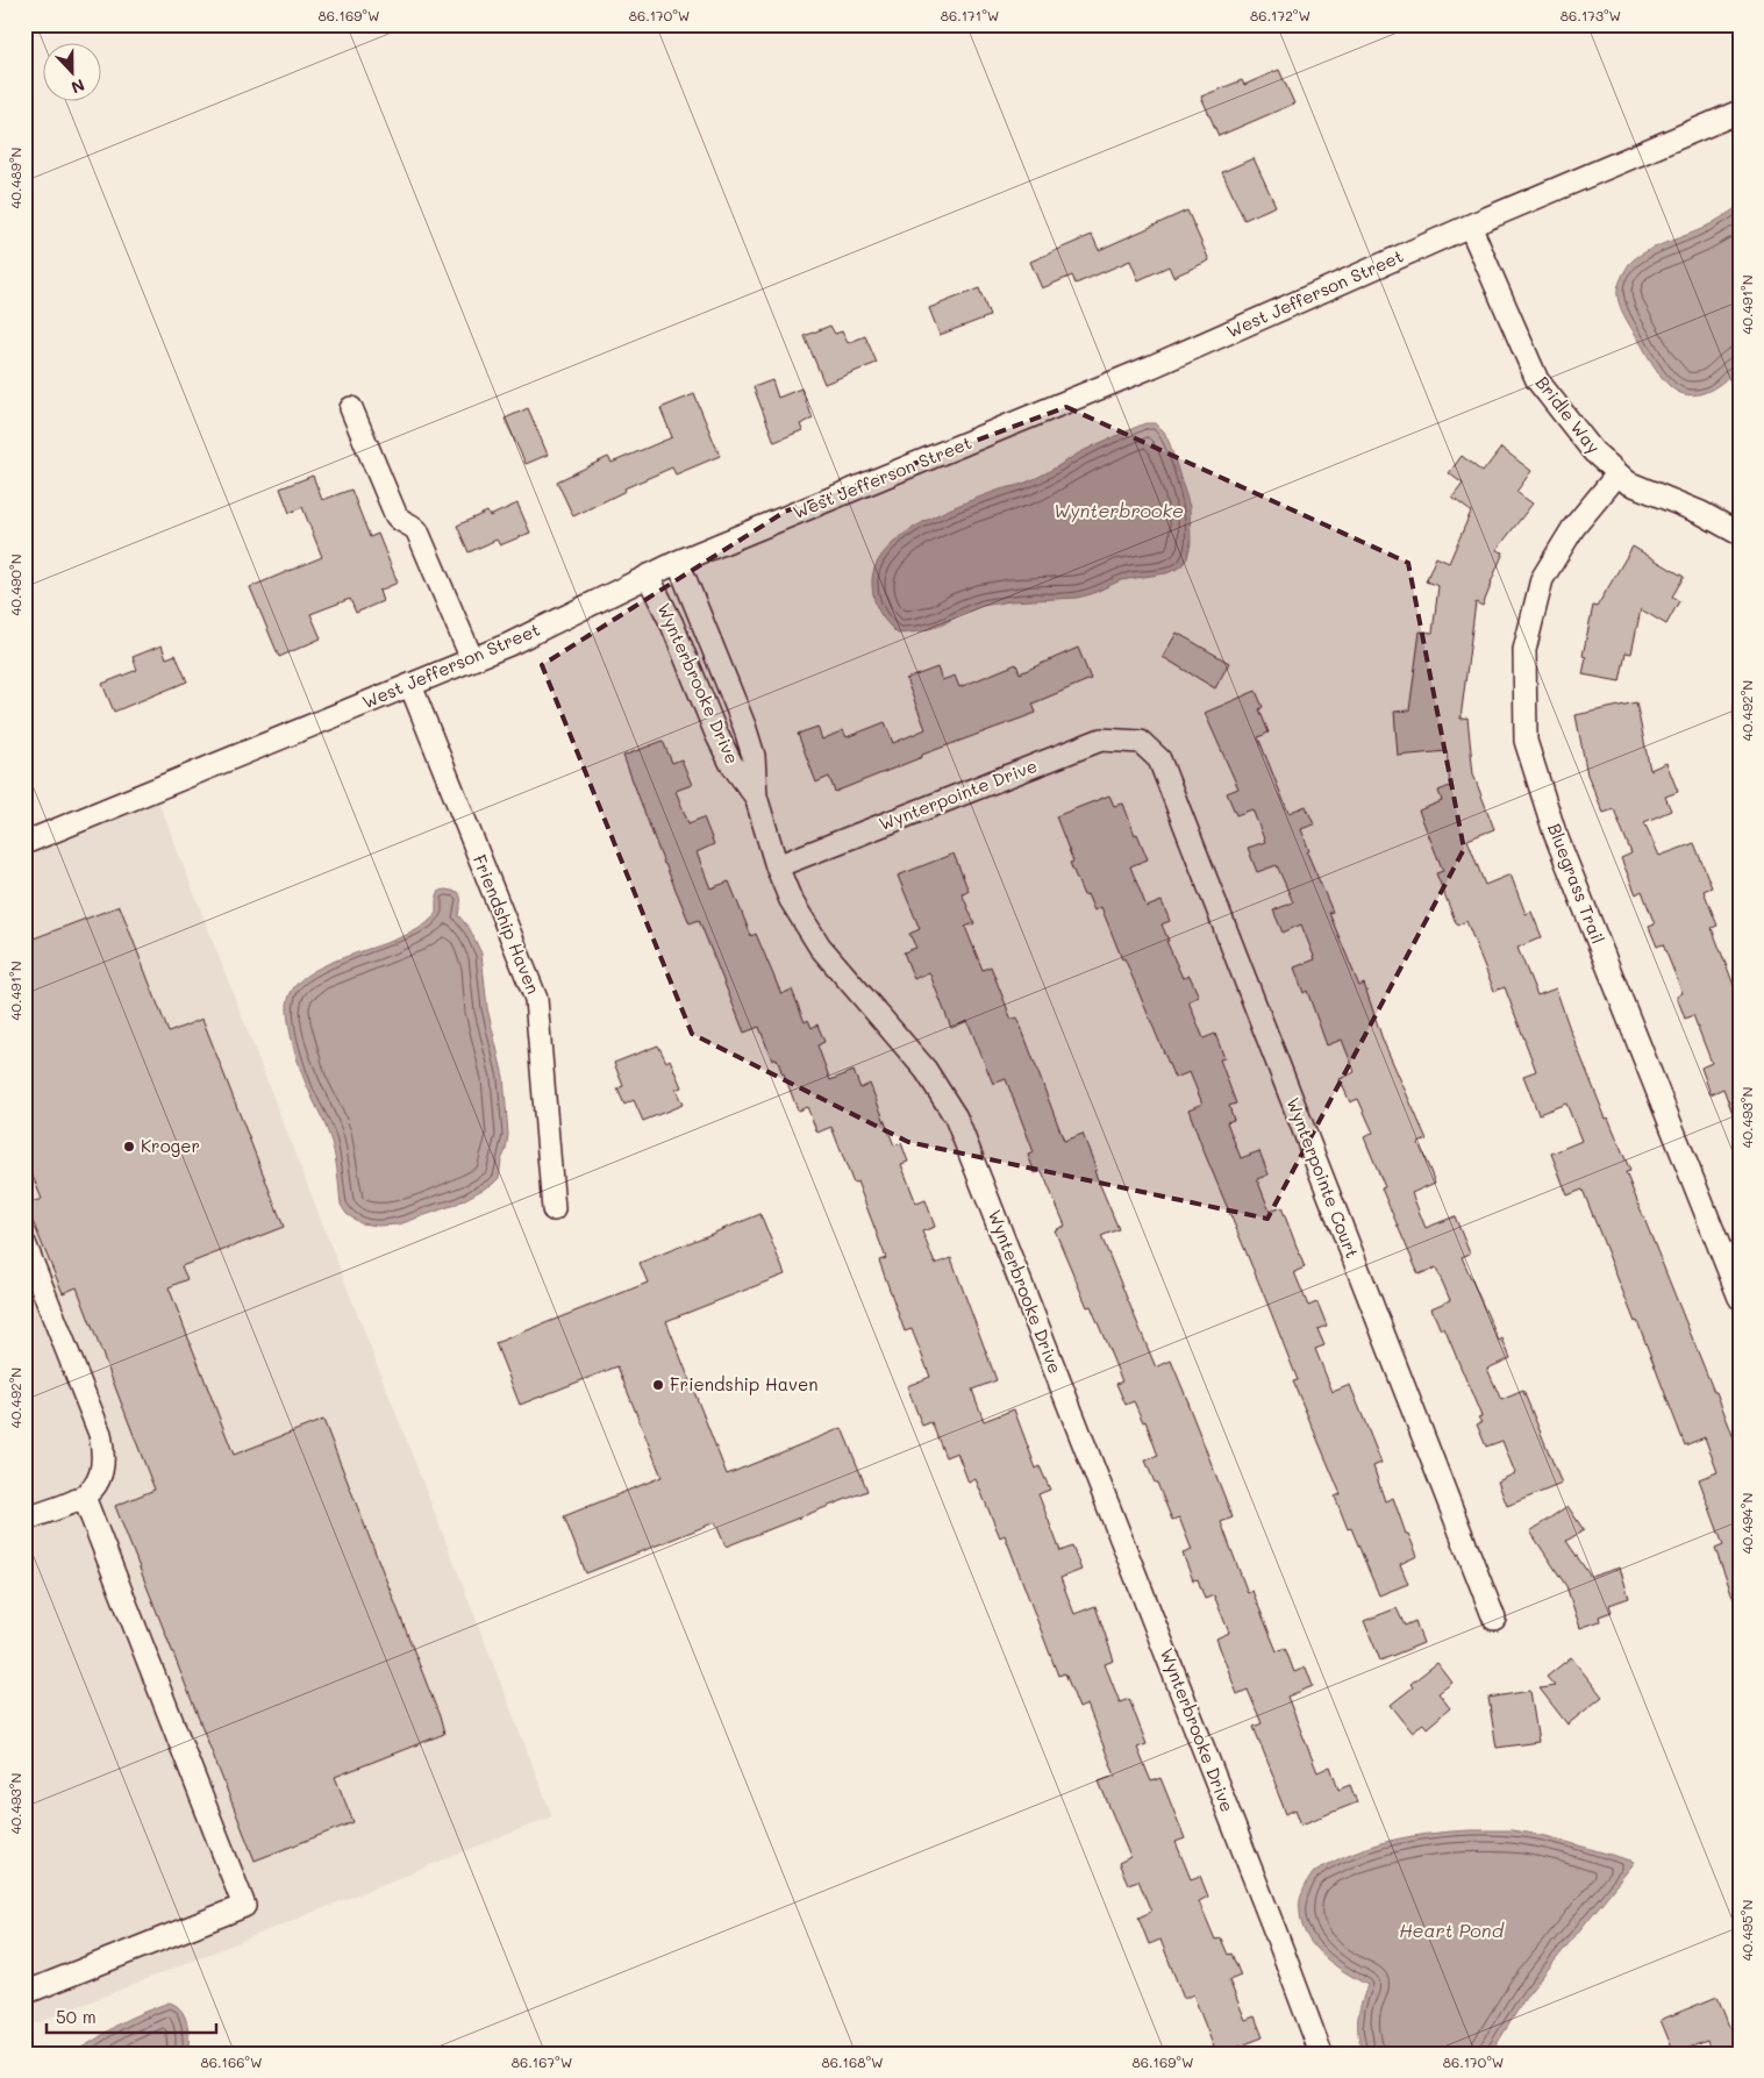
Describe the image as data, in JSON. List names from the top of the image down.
{
  "streets": {
    "street": [
      "West Jefferson Street",
      "Bridle Way",
      "Wynterbrooke Drive",
      "Wynterpointe Drive",
      "Bluegrass Trail",
      "Friendship Haven",
      "Wynterpointe Court"
    ]
  },
  "crossings": [
    ["West Jefferson Street", "Bridle Way"],
    ["West Jefferson Street", "Wynterbrooke Drive"],
    ["West Jefferson Street", "Friendship Haven"],
    ["Bridle Way", "Bluegrass Trail"],
    ["Wynterbrooke Drive", "Wynterpointe Drive"],
    ["Wynterpointe Drive", "Wynterpointe Court"]
  ],
  "water": ["Wynterbrooke", "Heart Pond"],
  "places": ["Kroger", "Friendship Haven"],
  "scale_bar": "50 m",
  "north": "bottom",
  "coordinates": [
    "86.169°W",
    "86.170°W",
    "86.171°W",
    "86.172°W",
    "86.173°W",
    "40.489°N",
    "40.491°N",
    "40.490°N",
    "40.492°N",
    "40.493°N",
    "40.494°N",
    "40.495°N",
    "86.166°W",
    "86.167°W",
    "86.168°W"
  ]
}
